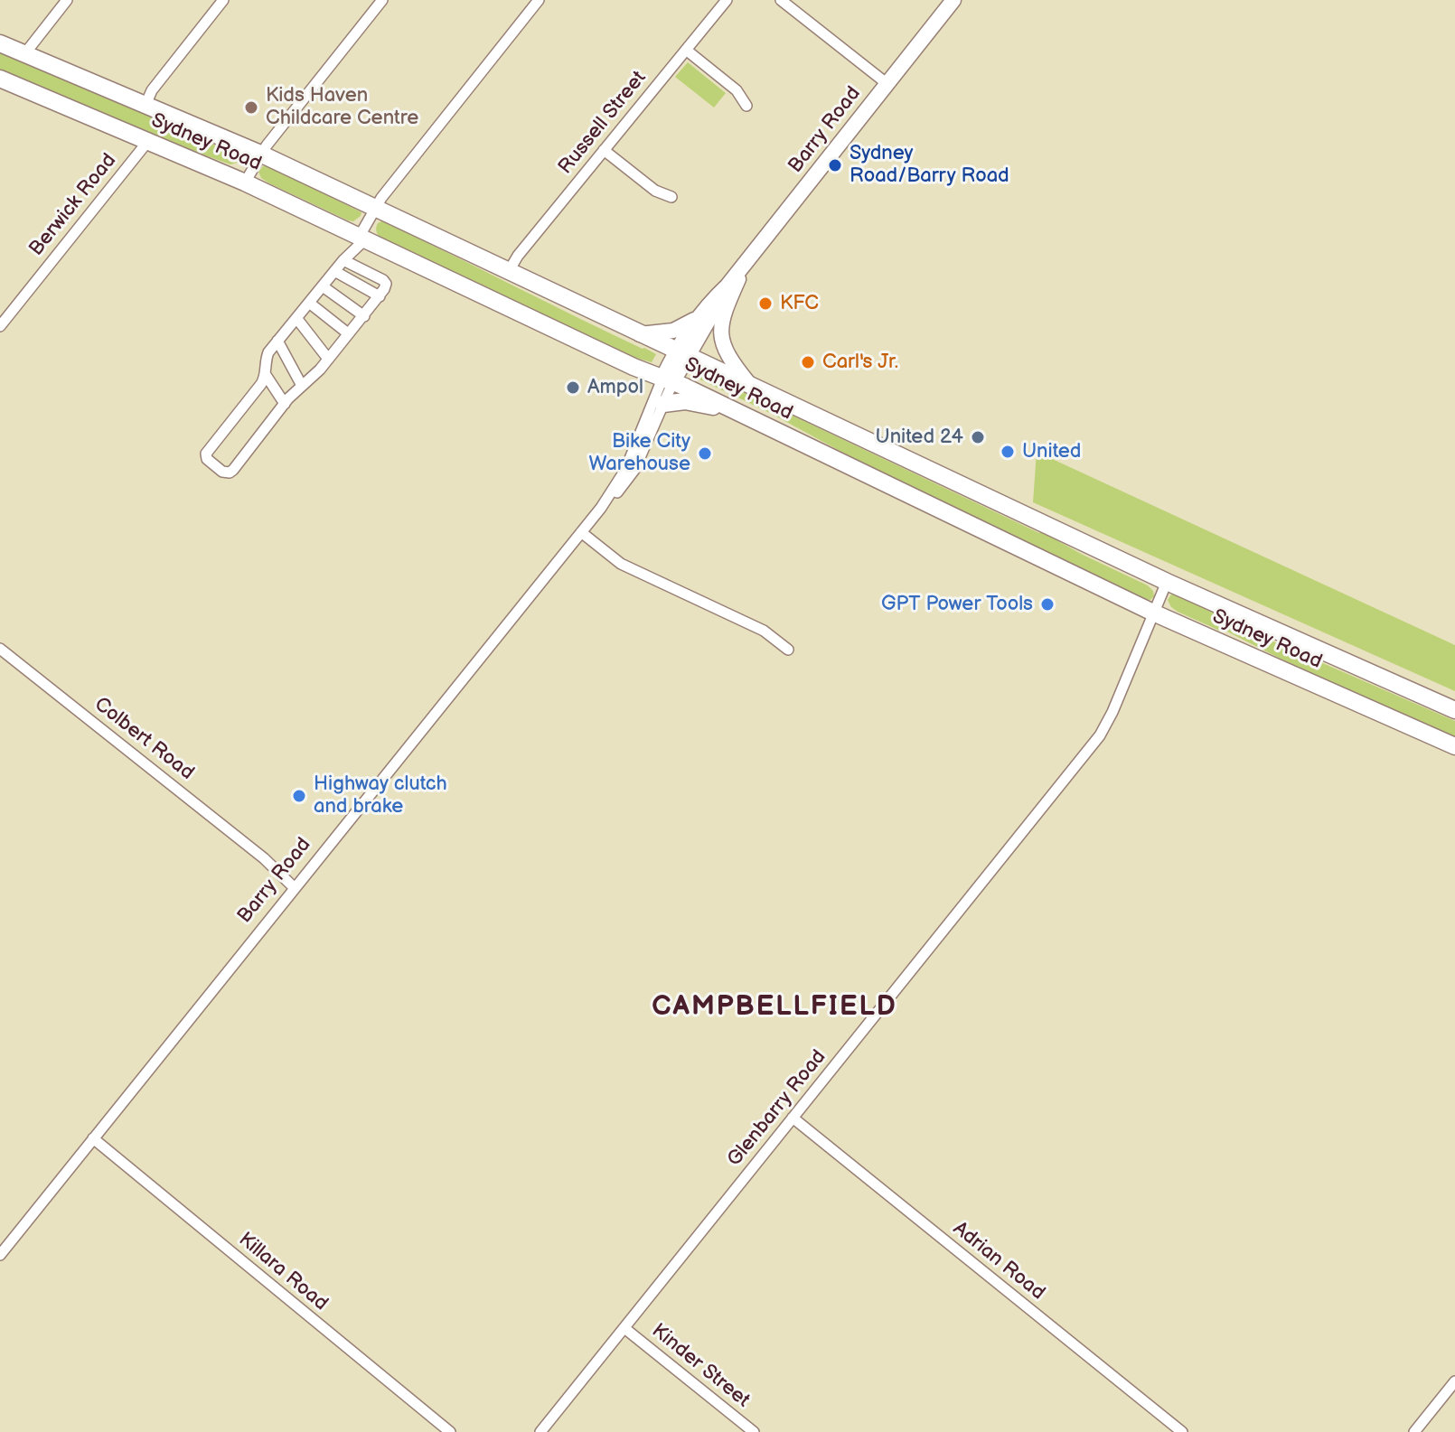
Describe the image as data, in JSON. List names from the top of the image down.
{
  "streets": {
    "highway": ["Sydney Road"],
    "main road": ["Barry Road"],
    "street": [
      "Russell Street",
      "Berwick Road",
      "Colbert Road",
      "Glenbarry Road",
      "Adrian Road",
      "Killara Road",
      "Kinder Street"
    ]
  },
  "crossings": [
    ["Russell Street", "Sydney Road"],
    ["Barry Road", "Sydney Road"],
    ["Barry Road", "Colbert Road"],
    ["Barry Road", "Killara Road"],
    ["Sydney Road", "Berwick Road"],
    ["Sydney Road", "Glenbarry Road"],
    ["Glenbarry Road", "Adrian Road"],
    ["Glenbarry Road", "Kinder Street"]
  ],
  "districts": ["CAMPBELLFIELD"],
  "places": [
    "Kids Haven Childcare Centre",
    "Sydney Road/Barry Road",
    "KFC",
    "Carl's Jr.",
    "Ampol",
    "United 24",
    "United",
    "Bike City Warehouse",
    "GPT Power Tools",
    "Highway clutch and brake"
  ]
}
